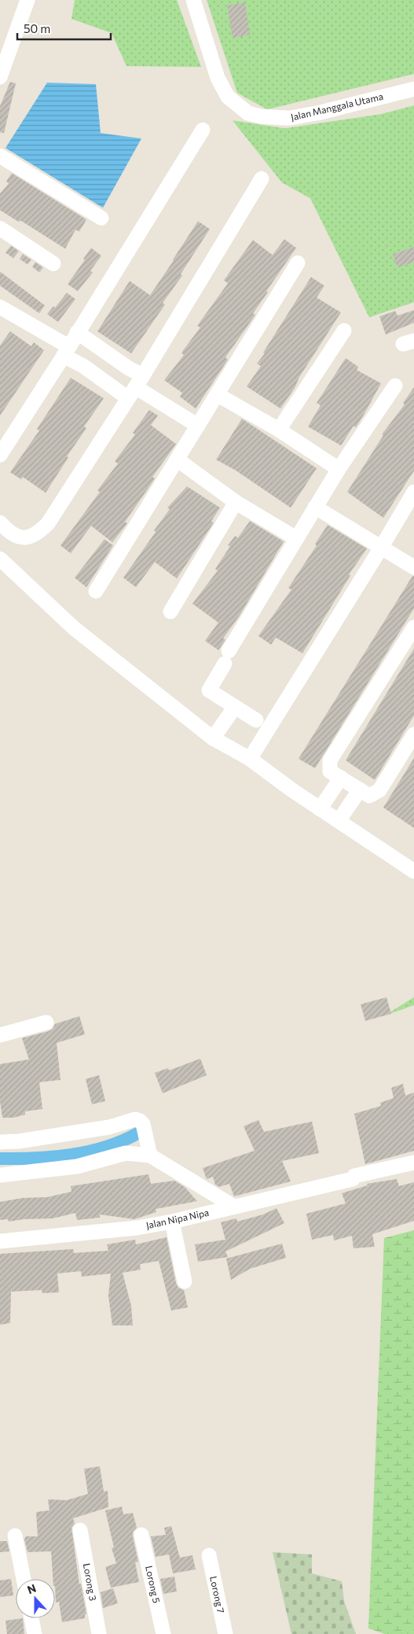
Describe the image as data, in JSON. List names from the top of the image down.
{
  "streets": {
    "street": [
      "Jalan Manggala Utama",
      "Jalan Nipa Nipa",
      "Lorong 3",
      "Lorong 5",
      "Lorong 7"
    ]
  },
  "scale_bar": "50 m",
  "north": "top"
}
